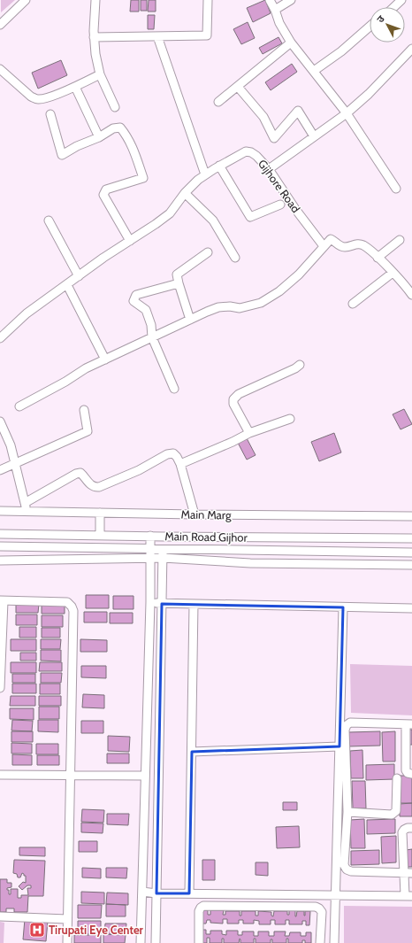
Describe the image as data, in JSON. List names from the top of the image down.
{
  "streets": {
    "street": ["Gijhore Road", "Main Marg", "Main Road Gijhor"]
  },
  "places": {
    "hospital": ["Tirupati Eye Center"]
  },
  "north": "top left"
}
